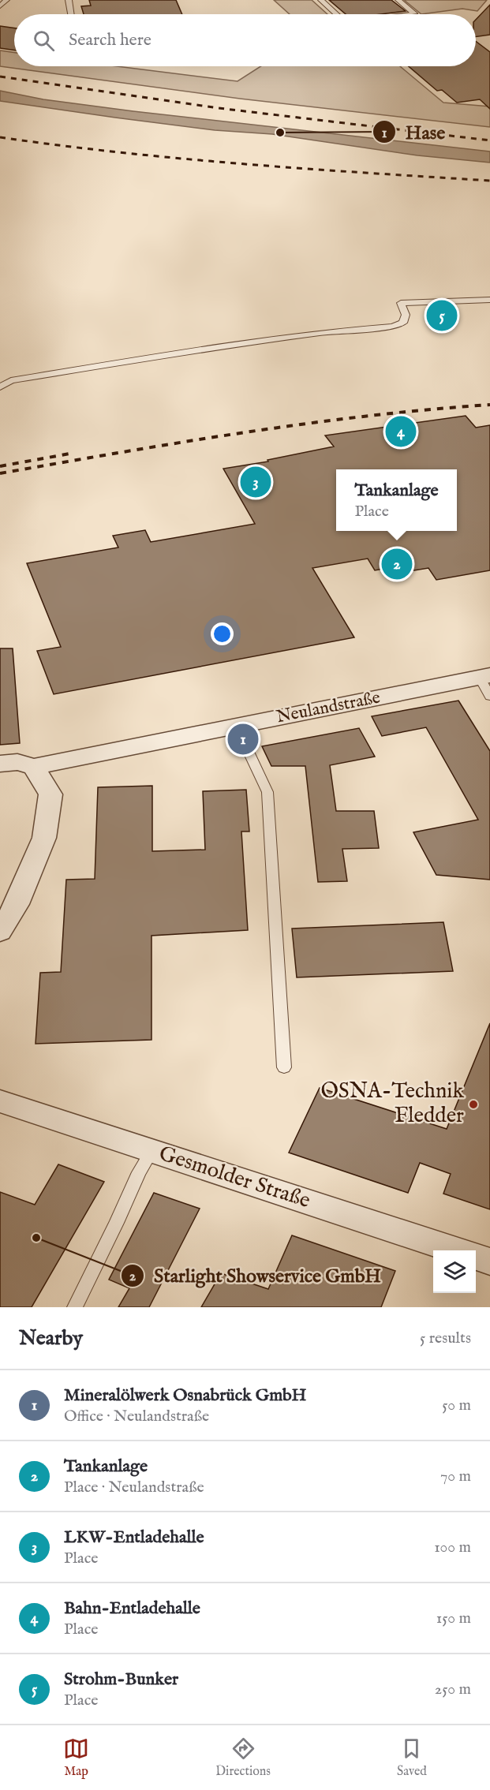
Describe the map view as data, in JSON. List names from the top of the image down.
{
  "streets": {
    "street": ["Neulandstraße", "Gesmolder Straße"]
  },
  "places": ["Hase", "OSNA-Technik Fledder", "Starlight Showservice GmbH"],
  "page": {
    "search": "Search here",
    "pins": [
      "5",
      "4",
      "3",
      "2",
      "1"
    ],
    "popup": ["Tankanlage", "Place"],
    "heading": ["Nearby", "5 results"],
    "list": [
      {
        "mark": "1",
        "name": "Mineralölwerk Osnabrück GmbH",
        "note": "Office · Neulandstraße",
        "value": "50 m"
      },
      {
        "mark": "2",
        "name": "Tankanlage",
        "note": "Place · Neulandstraße",
        "value": "70 m"
      },
      {
        "mark": "3",
        "name": "LKW-Entladehalle",
        "note": "Place",
        "value": "100 m"
      },
      {
        "mark": "4",
        "name": "Bahn-Entladehalle",
        "note": "Place",
        "value": "150 m"
      },
      {
        "mark": "5",
        "name": "Strohm-Bunker",
        "note": "Place",
        "value": "250 m"
      }
    ],
    "nav": ["Map", "Directions", "Saved"]
  }
}
